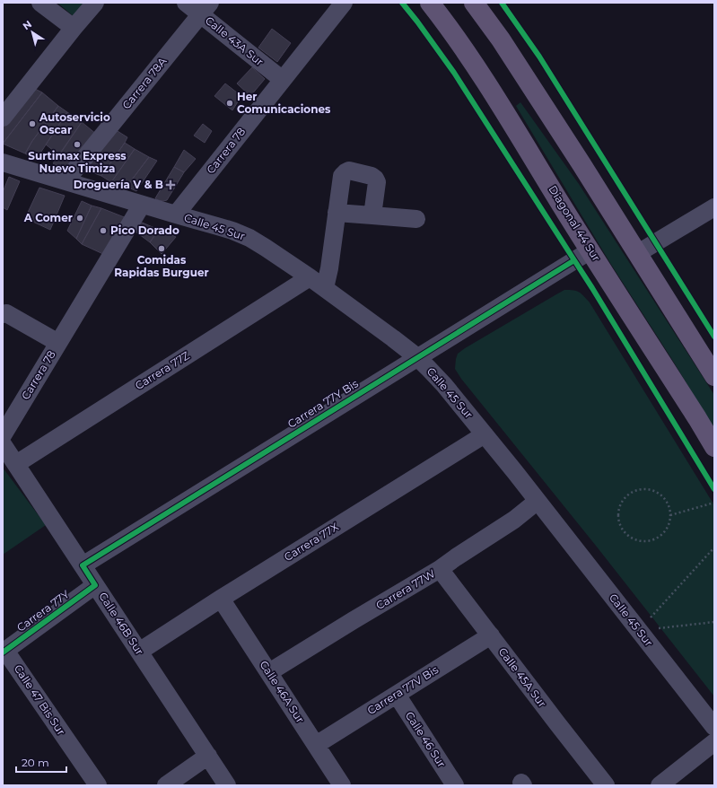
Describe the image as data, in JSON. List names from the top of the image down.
{
  "streets": {
    "main road": ["Diagonal 44 Sur"],
    "street": [
      "Calle 43A Sur",
      "Carrera 78A",
      "Carrera 78",
      "Calle 45 Sur",
      "Carrera 77Z",
      "Carrera 77Y Bis",
      "Carrera 77X",
      "Carrera 77W",
      "Carrera 77Y",
      "Calle 46B Sur",
      "Calle 45A Sur",
      "Carrera 77V Bis",
      "Calle 46A Sur",
      "Calle 47 Bis Sur",
      "Calle 46 Sur"
    ]
  },
  "crossings": [
    ["Calle 43A Sur", "Carrera 78A"],
    ["Calle 43A Sur", "Carrera 78"],
    ["Carrera 78A", "Calle 45 Sur"],
    ["Carrera 78", "Calle 45 Sur"],
    ["Diagonal 44 Sur", "Carrera 77Y Bis"],
    ["Calle 45 Sur", "Carrera 77Z"],
    ["Calle 45 Sur", "Carrera 77Y Bis"],
    ["Calle 45 Sur", "Carrera 77X"],
    ["Calle 45 Sur", "Carrera 77W"],
    ["Carrera 77Z", "Calle 46B Sur"],
    ["Carrera 77Y Bis", "Calle 46B Sur"],
    ["Carrera 77X", "Calle 46B Sur"],
    ["Carrera 77X", "Calle 46A Sur"],
    ["Carrera 77W", "Calle 45A Sur"],
    ["Carrera 77W", "Calle 46A Sur"],
    ["Carrera 77Y", "Calle 46B Sur"],
    ["Carrera 77Y", "Calle 47 Bis Sur"],
    ["Calle 45A Sur", "Carrera 77V Bis"],
    ["Carrera 77V Bis", "Calle 46A Sur"],
    ["Carrera 77V Bis", "Calle 46 Sur"]
  ],
  "places": {
    "other": [
      "Her Comunicaciones",
      "Autoservicio Oscar",
      "Surtimax Express Nuevo Timiza",
      "A Comer",
      "Pico Dorado",
      "Comidas Rapidas Burguer"
    ],
    "health": ["Droguería V & B"]
  },
  "scale_bar": "20 m",
  "north": "top left"
}
